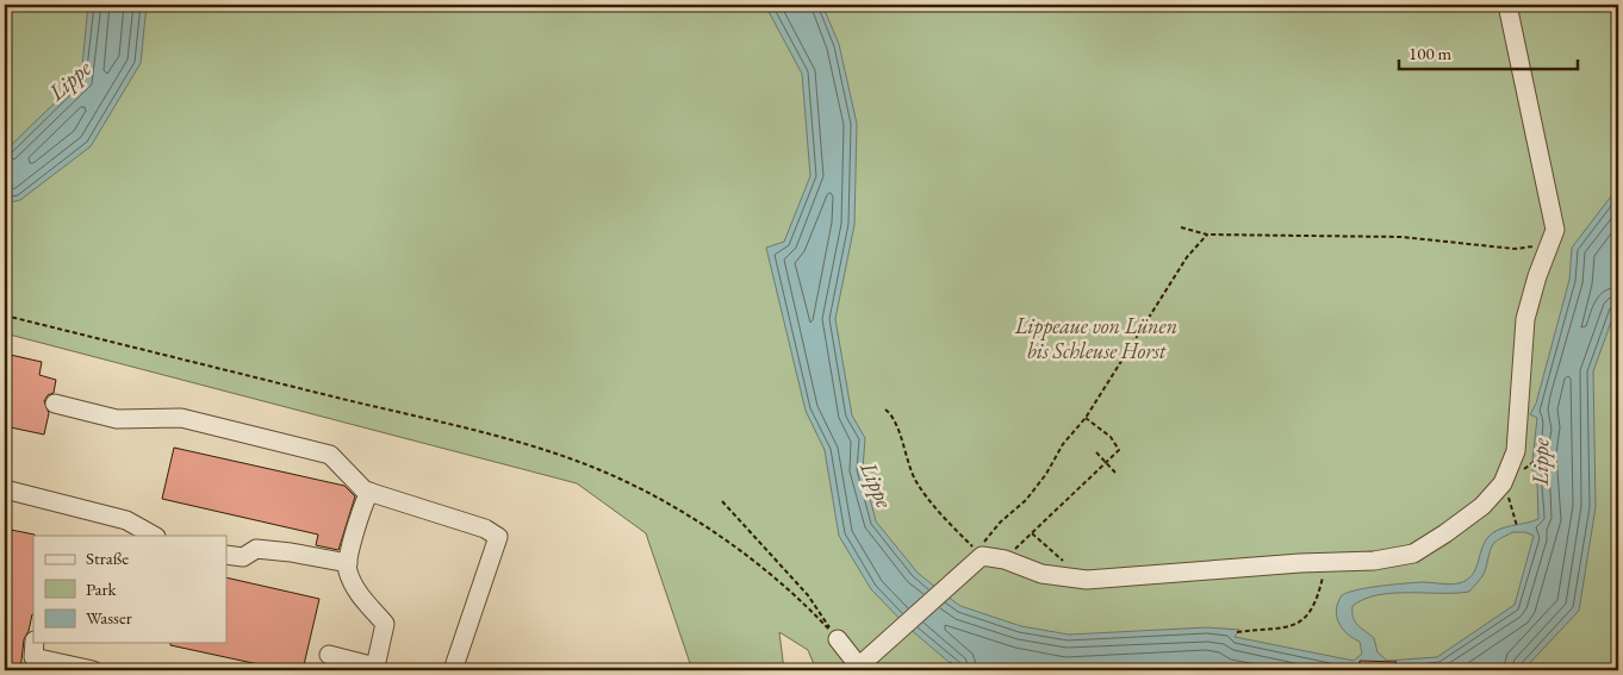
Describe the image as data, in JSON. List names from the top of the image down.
{
  "water": ["Lippe"],
  "parks": ["Lippeaue von Lünen bis Schleuse Horst"],
  "legend": ["Straße", "Park", "Wasser"],
  "scale_bar": "100 m"
}
